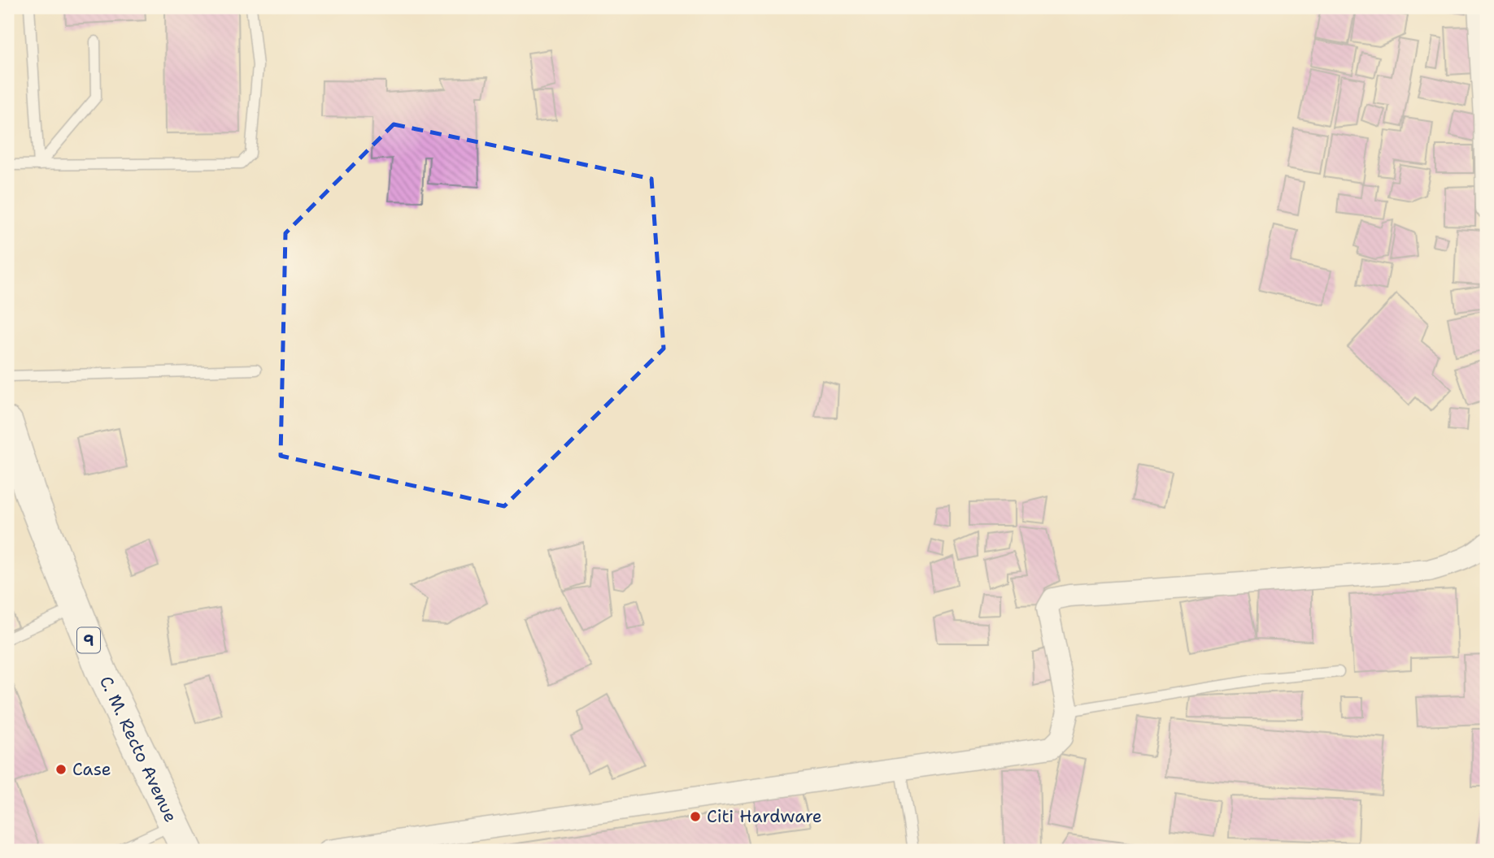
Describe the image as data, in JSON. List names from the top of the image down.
{
  "streets": {
    "highway": ["9", "C. M. Recto Avenue"]
  },
  "places": ["Case", "Citi Hardware"]
}
